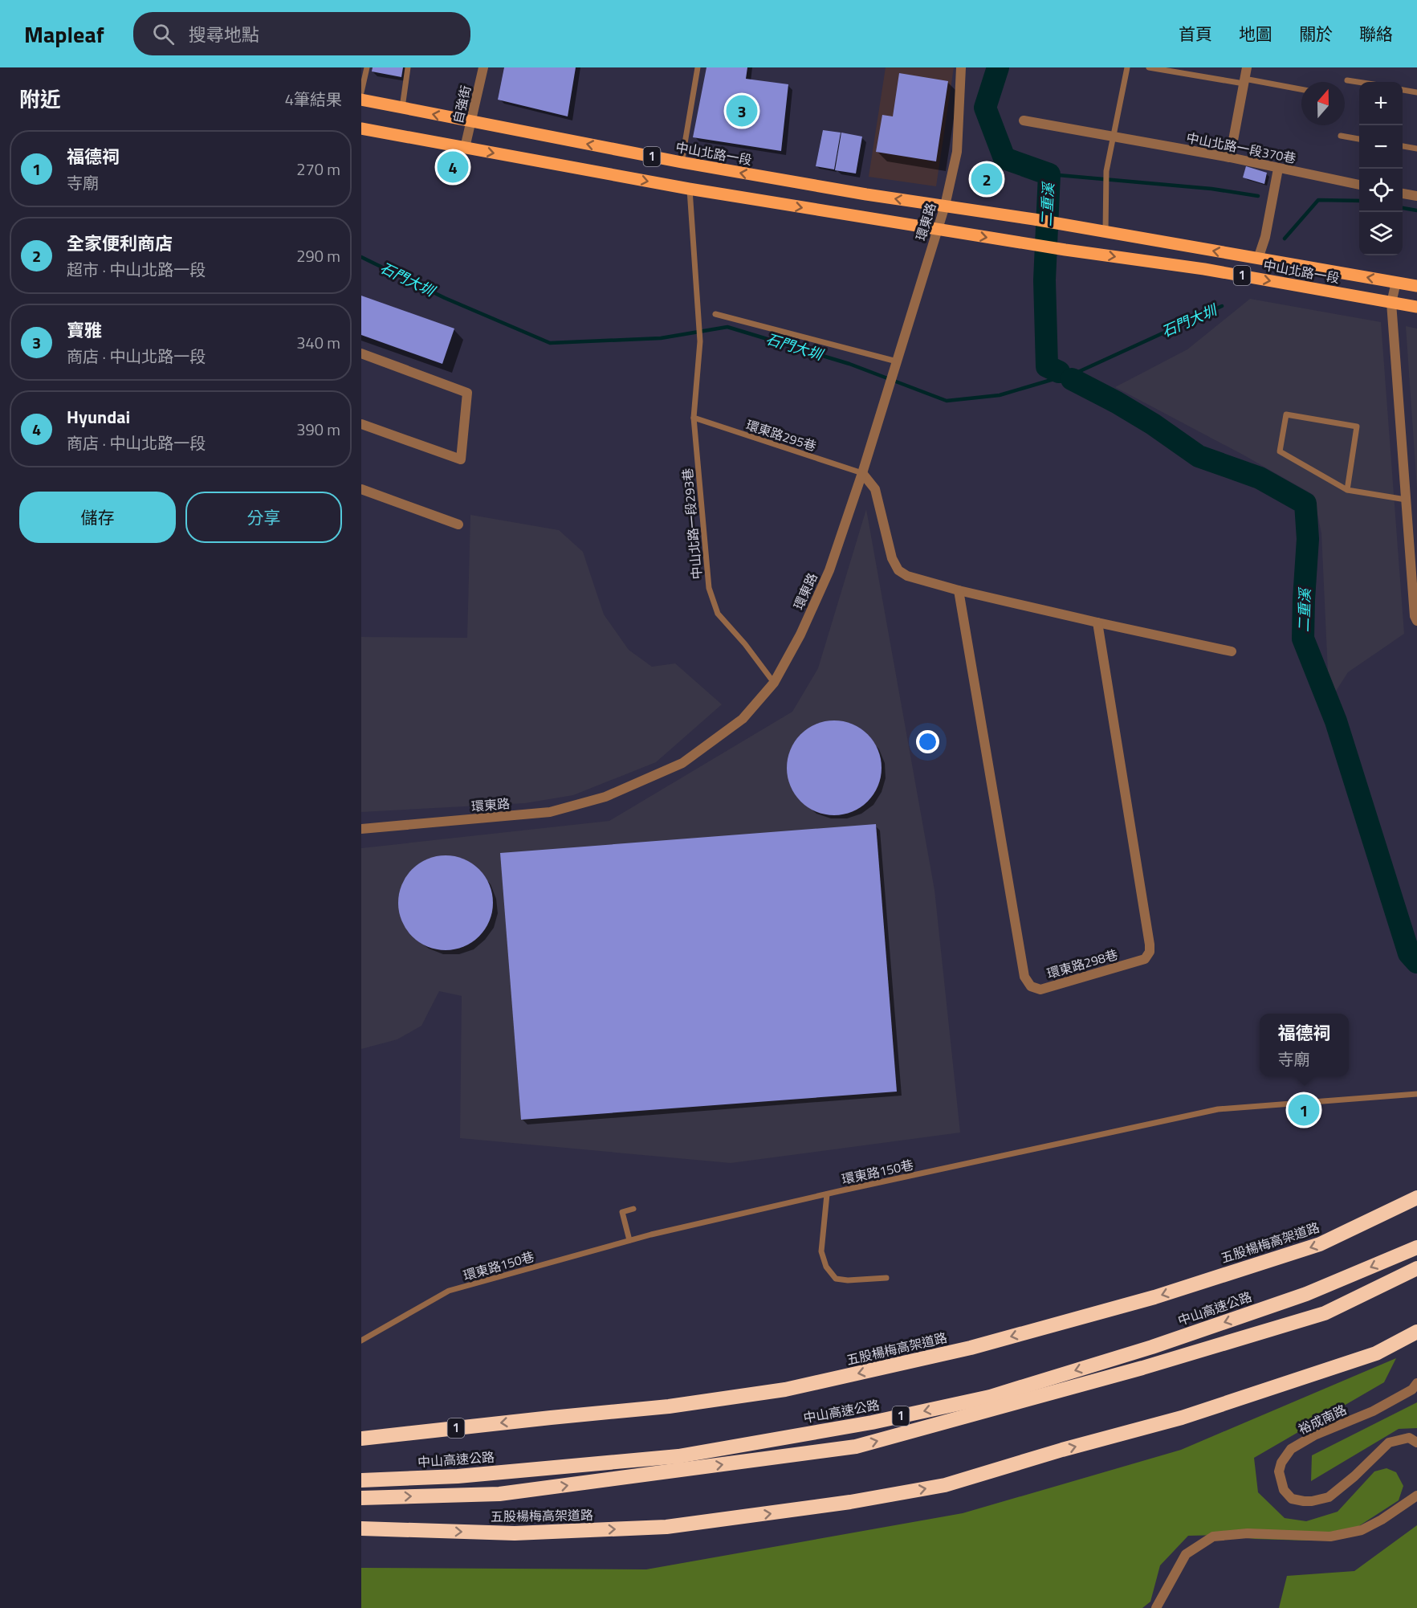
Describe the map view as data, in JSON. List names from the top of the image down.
{
  "streets": {
    "highway": ["1", "五股楊梅高架道路", "中山高速公路"],
    "main road": ["中山北路一段"],
    "street": [
      "自強街",
      "中山北路一段370巷",
      "環東路",
      "環東路298巷",
      "裕成南路"
    ],
    "lane": ["環東路295巷", "中山北路一段293巷", "環東路150巷"]
  },
  "crossings": [
    ["自強街", "中山北路一段"],
    ["自強街", "1"],
    ["中山北路一段", "1"],
    ["中山北路一段", "環東路"],
    ["1", "環東路"],
    ["1", "中山北路一段293巷"],
    ["環東路", "環東路295巷"],
    ["環東路", "中山北路一段293巷"],
    ["環東路295巷", "中山北路一段293巷"]
  ],
  "water": ["二重溪", "石門大圳"],
  "north": "top",
  "page": {
    "header": "Mapleaf",
    "search": "搜尋地點",
    "nav": [
      "首頁",
      "地圖",
      "關於",
      "聯絡"
    ],
    "heading": ["附近", "4筆結果"],
    "map_buttons": ["+", "−"],
    "pins": [
      "3",
      "4",
      "2",
      "1"
    ],
    "list": [
      {
        "mark": "1",
        "name": "福德祠",
        "note": "寺廟",
        "value": "270 m"
      },
      {
        "mark": "2",
        "name": "全家便利商店",
        "note": "超市 · 中山北路一段",
        "value": "290 m"
      },
      {
        "mark": "3",
        "name": "寶雅",
        "note": "商店 · 中山北路一段",
        "value": "340 m"
      },
      {
        "mark": "4",
        "name": "Hyundai",
        "note": "商店 · 中山北路一段",
        "value": "390 m"
      }
    ],
    "buttons": ["儲存", "分享"],
    "popup": ["福德祠", "寺廟"]
  }
}
